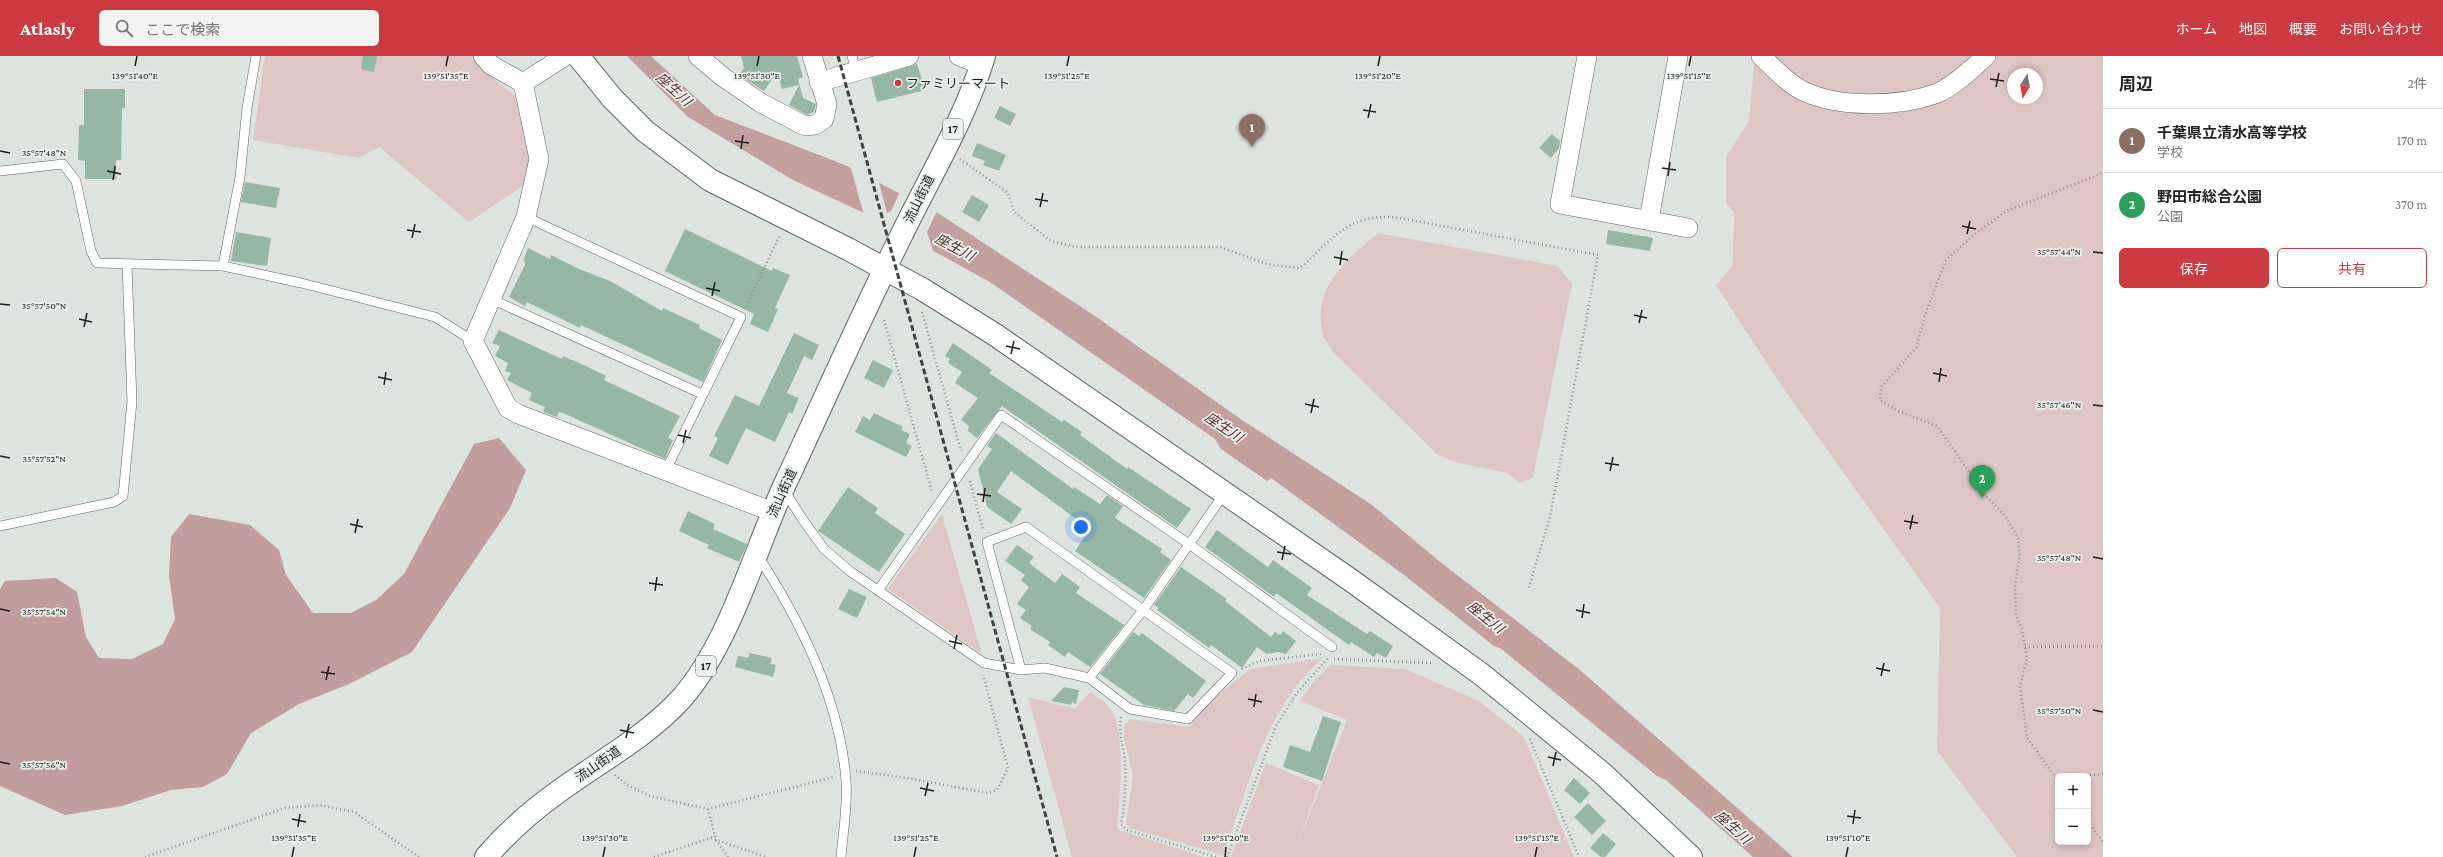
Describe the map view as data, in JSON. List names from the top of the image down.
{
  "streets": {
    "street": ["17", "流山街道"]
  },
  "water": ["座生川"],
  "places": ["ファミリーマート"],
  "north": "bottom",
  "page": {
    "header": "Atlasly",
    "search": "ここで検索",
    "nav": [
      "ホーム",
      "地図",
      "概要",
      "お問い合わせ"
    ],
    "heading": ["周辺", "2件"],
    "list": [
      {
        "mark": "1",
        "name": "千葉県立清水高等学校",
        "note": "学校",
        "value": "170 m"
      },
      {
        "mark": "2",
        "name": "野田市総合公園",
        "note": "公園",
        "value": "370 m"
      }
    ],
    "pins": ["1", "2"],
    "buttons": ["保存", "共有"],
    "map_buttons": ["+", "−"]
  },
  "coordinates": [
    "139°51'40\"E",
    "139°51'35\"E",
    "139°51'30\"E",
    "139°51'25\"E",
    "139°51'20\"E",
    "139°51'15\"E",
    "35°57'48\"N",
    "35°57'44\"N",
    "35°57'50\"N",
    "35°57'46\"N",
    "35°57'52\"N",
    "35°57'54\"N",
    "35°57'56\"N",
    "139°51'10\"E"
  ]
}
